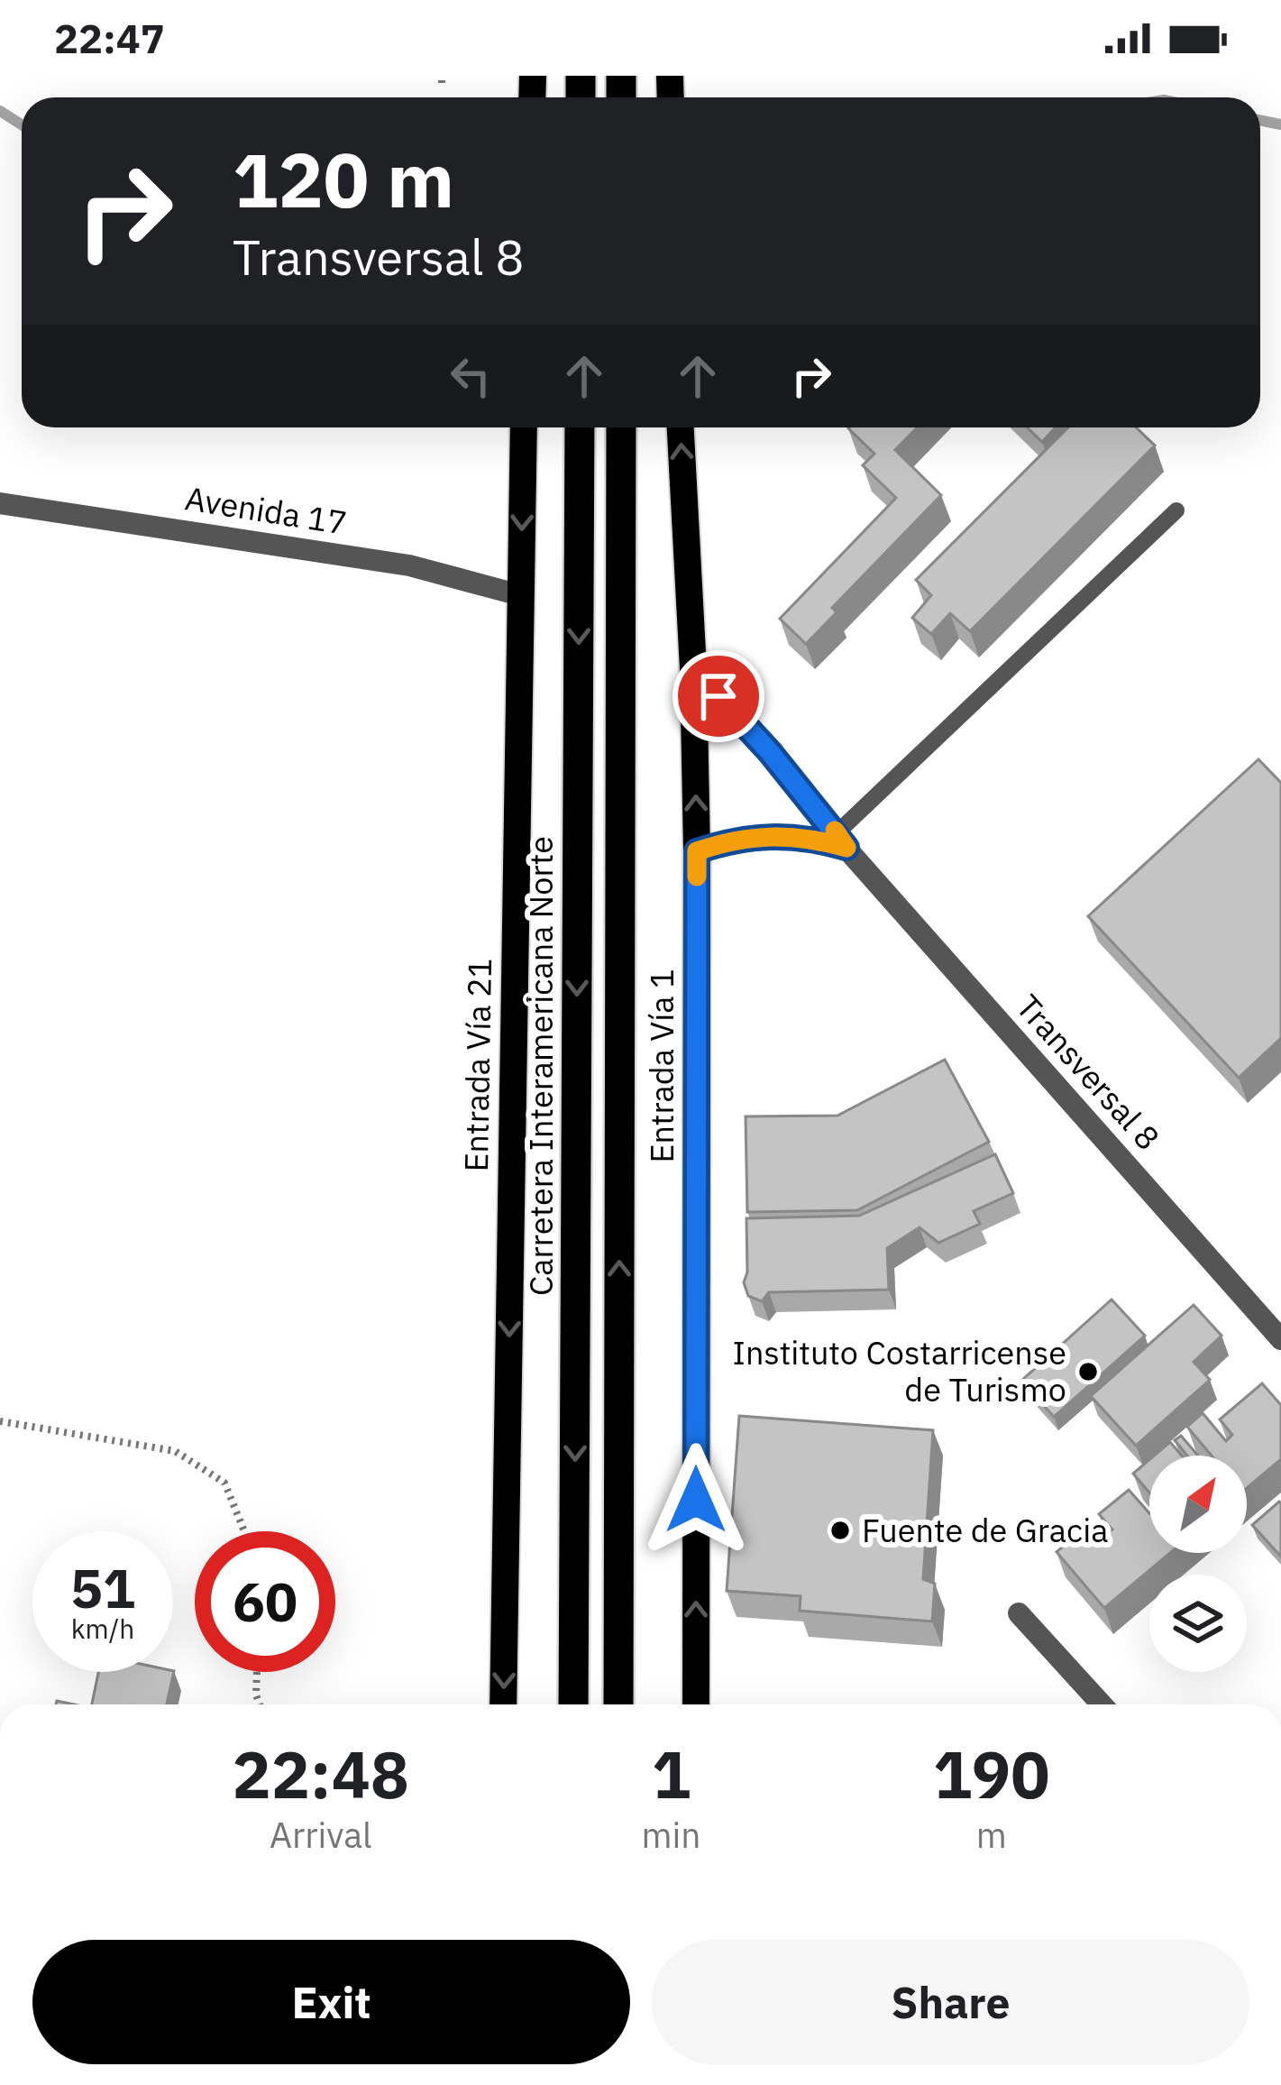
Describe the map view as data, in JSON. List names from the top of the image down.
{
  "streets": {
    "highway": ["Carretera Interamericana Norte"],
    "main road": ["Entrada Vía 21", "Entrada Vía 1"],
    "street": ["Avenida 17", "Transversal 8"]
  },
  "crossings": [
    ["Avenida 17", "Entrada Vía 21"],
    ["Entrada Vía 1", "Transversal 8"]
  ],
  "one_way": ["Entrada Vía 21", "Entrada Vía 1"],
  "places": ["Instituto Costarricense de Turismo", "Fuente de Gracia"],
  "north": "top right",
  "page": {
    "status": "22:47",
    "turn": ["120 m", "Transversal 8"],
    "speed": "51 km/h",
    "limit": "60",
    "eta": [
      "22:48",
      "Arrival",
      "1",
      "min",
      "190",
      "m"
    ],
    "buttons": ["Exit", "Share"]
  }
}
